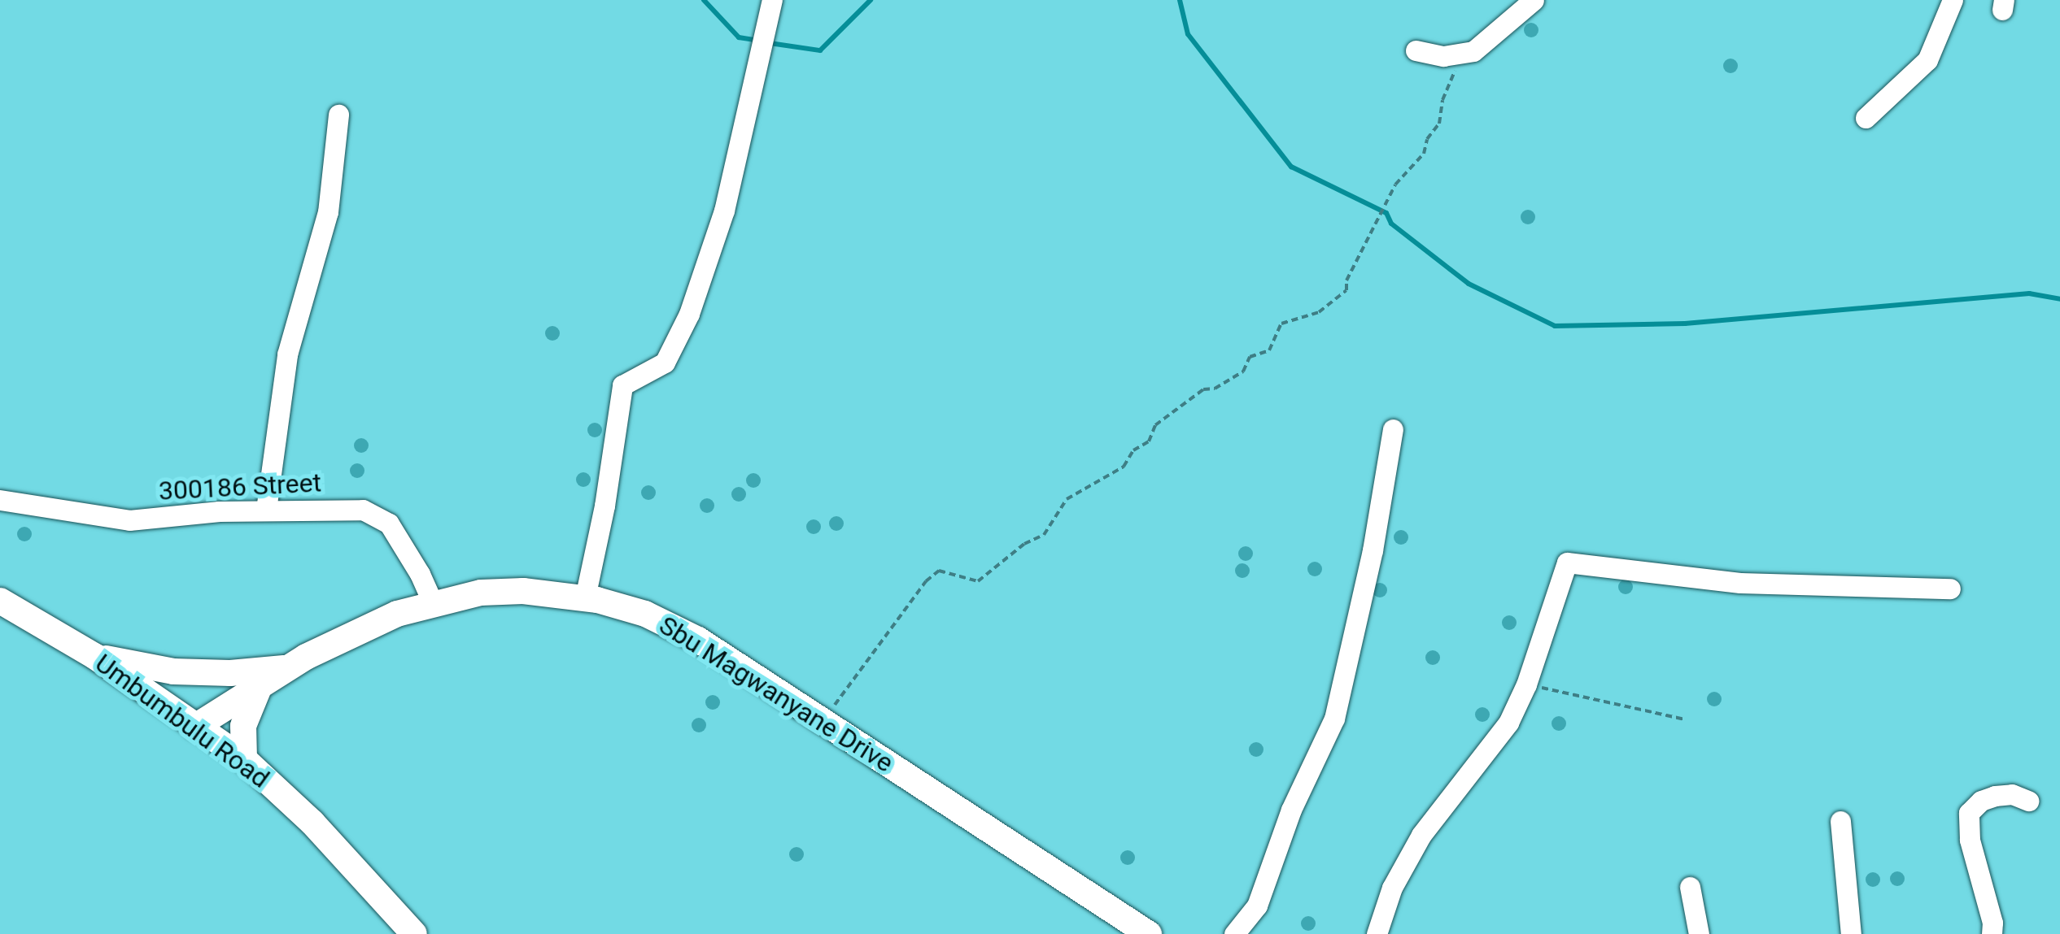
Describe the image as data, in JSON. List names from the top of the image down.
{
  "streets": {
    "main road": ["Sbu Magwanyane Drive", "Umbumbulu Road"],
    "street": ["300186 Street"]
  },
  "crossings": [
    ["300186 Street", "Sbu Magwanyane Drive"],
    ["Sbu Magwanyane Drive", "Umbumbulu Road"]
  ]
}
